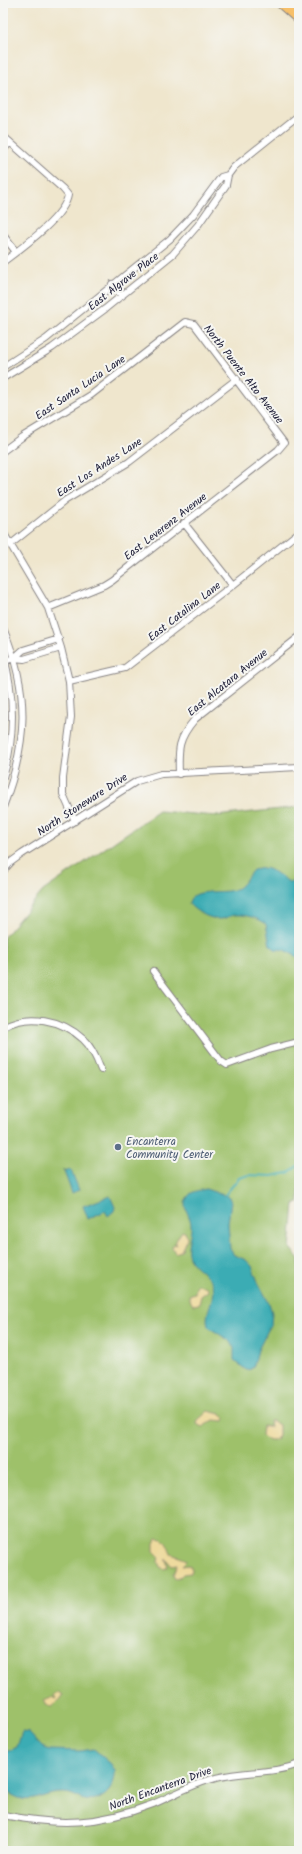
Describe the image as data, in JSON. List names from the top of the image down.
{
  "streets": {
    "street": [
      "East Algrave Place",
      "North Puente Alto Avenue",
      "East Santa Lucia Lane",
      "East Los Andes Lane",
      "East Leverenz Avenue",
      "East Catalina Lane",
      "East Alcatara Avenue",
      "North Stoneware Drive",
      "North Encanterra Drive"
    ]
  },
  "crossings": [
    ["North Puente Alto Avenue", "East Santa Lucia Lane"],
    ["North Puente Alto Avenue", "East Los Andes Lane"],
    ["North Puente Alto Avenue", "East Leverenz Avenue"],
    ["East Alcatara Avenue", "North Stoneware Drive"]
  ],
  "places": ["Encanterra Community Center"]
}
